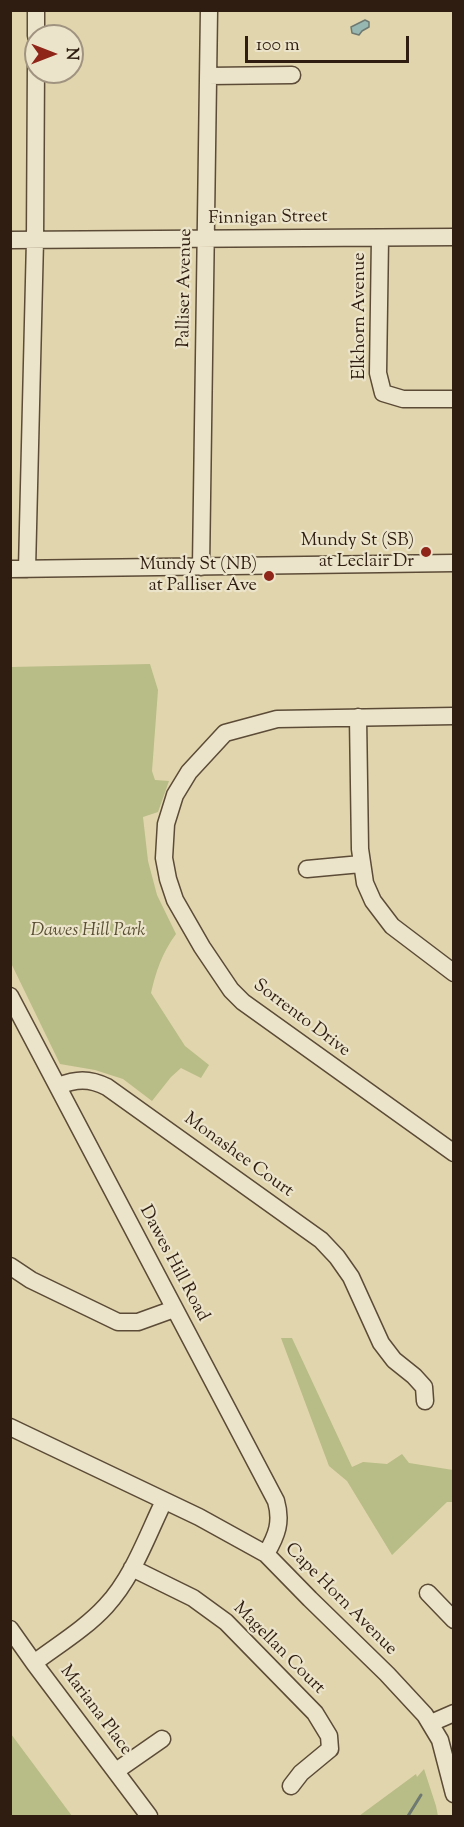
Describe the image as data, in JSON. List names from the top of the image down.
{
  "streets": {
    "street": [
      "Finnigan Street",
      "Palliser Avenue",
      "Elkhorn Avenue",
      "Sorrento Drive",
      "Monashee Court",
      "Dawes Hill Road",
      "Cape Horn Avenue",
      "Magellan Court",
      "Mariana Place"
    ]
  },
  "crossings": [
    ["Finnigan Street", "Palliser Avenue"],
    ["Finnigan Street", "Elkhorn Avenue"],
    ["Monashee Court", "Dawes Hill Road"],
    ["Dawes Hill Road", "Cape Horn Avenue"]
  ],
  "parks": ["Dawes Hill Park"],
  "places": ["Mundy St (SB) at Leclair Dr", "Mundy St (NB) at Palliser Ave"],
  "scale_bar": "100 m",
  "north": "right"
}
